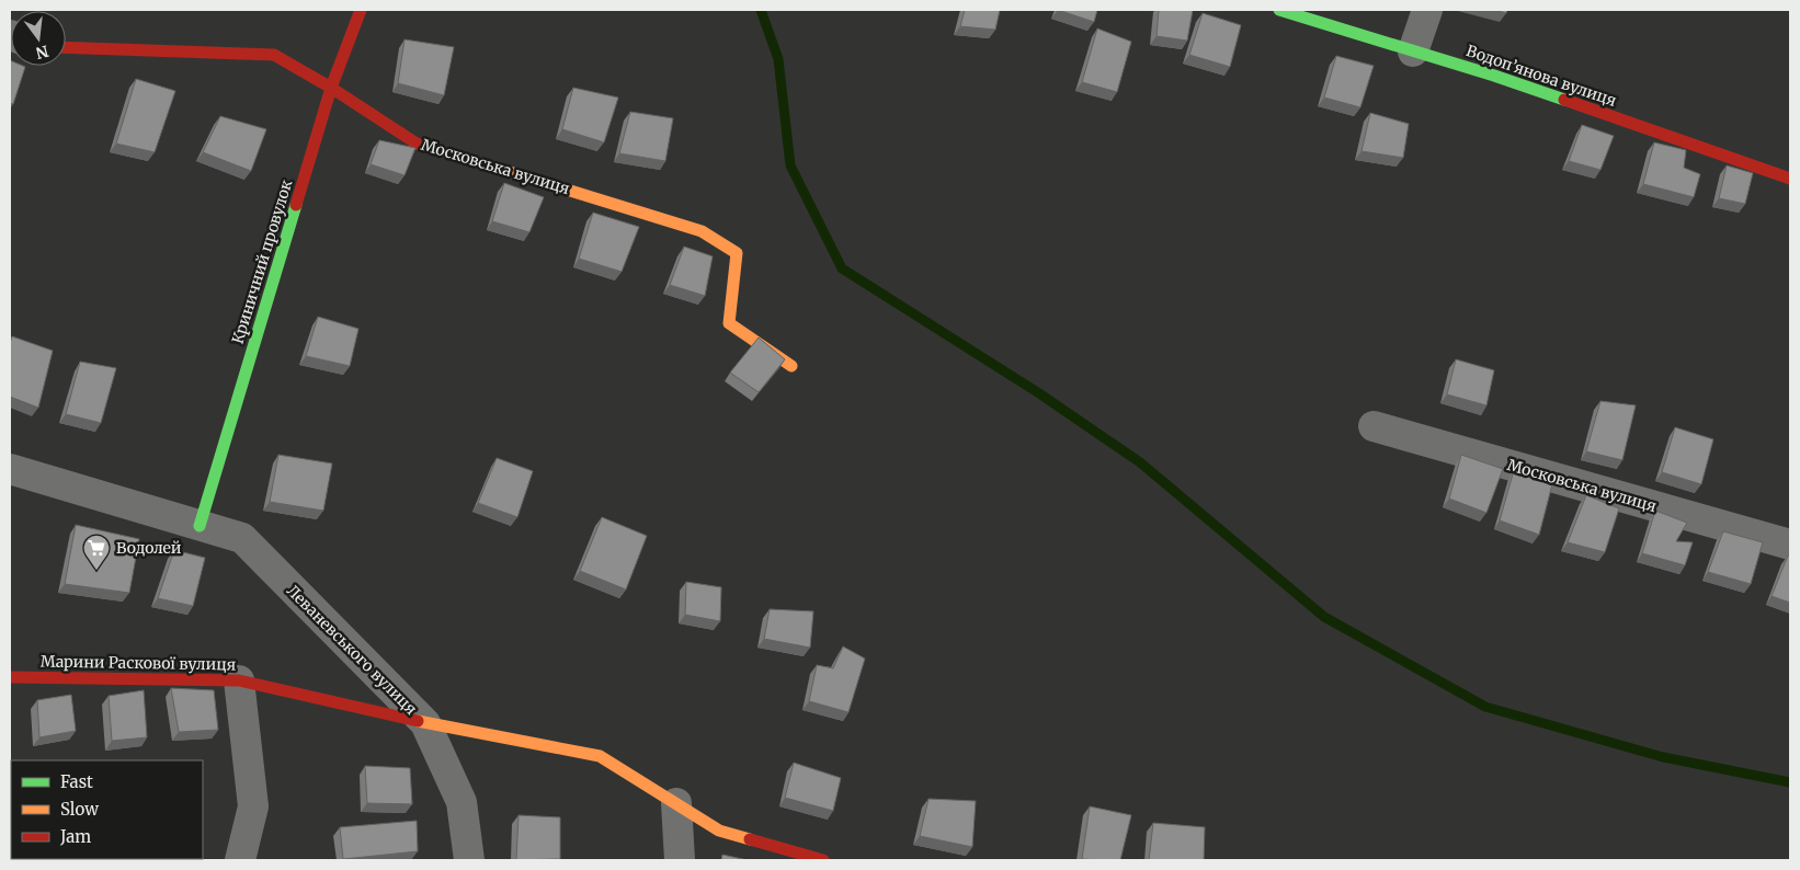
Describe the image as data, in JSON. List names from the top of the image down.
{
  "streets": {
    "street": [
      "Водоп’янова вулиця",
      "Московська вулиця",
      "Криничний провулок",
      "Леваневського вулиця",
      "Марини Раскової вулиця"
    ]
  },
  "crossings": [
    ["Московська вулиця", "Криничний провулок"],
    ["Криничний провулок", "Леваневського вулиця"],
    ["Леваневського вулиця", "Марини Раскової вулиця"]
  ],
  "places": {
    "supermarket": ["Водолей"]
  },
  "legend": ["Fast", "Slow", "Jam"],
  "north": "bottom"
}
